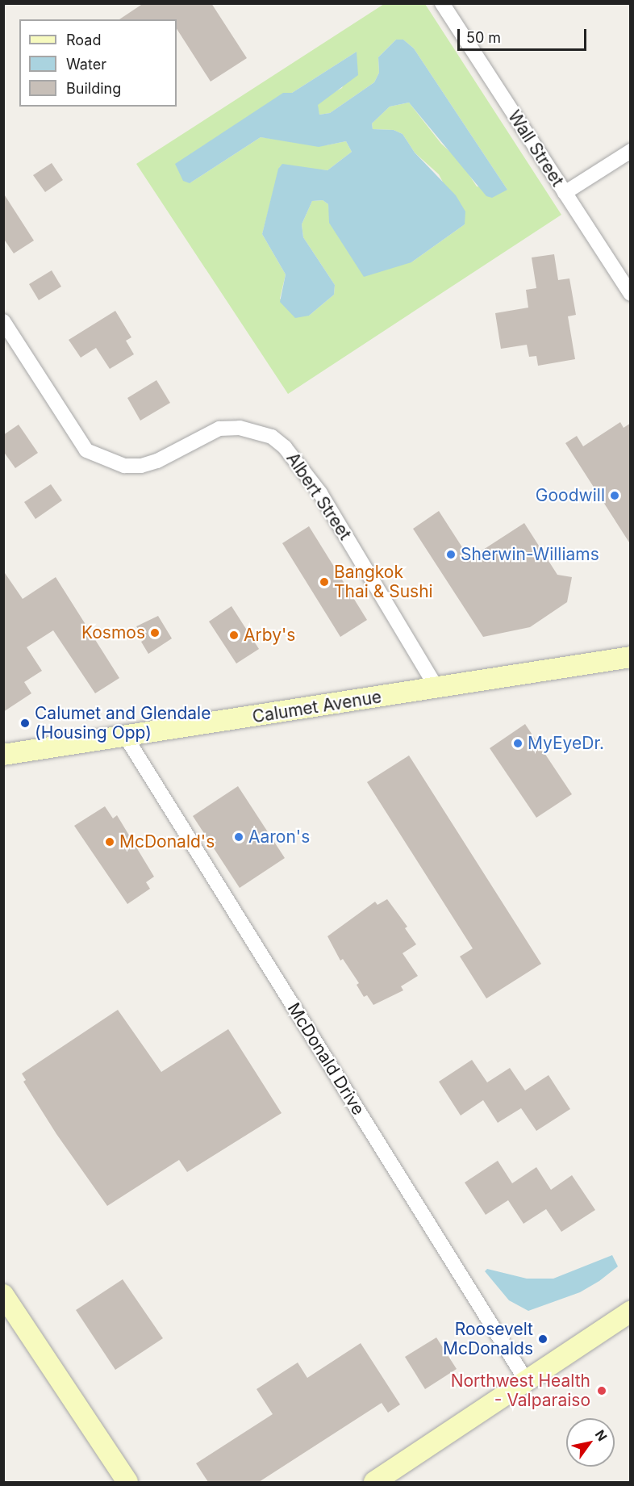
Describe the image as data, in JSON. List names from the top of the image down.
{
  "streets": {
    "main road": ["Calumet Avenue"],
    "street": ["Wall Street", "Albert Street", "McDonald Drive"]
  },
  "crossings": [
    ["Albert Street", "Calumet Avenue"],
    ["Calumet Avenue", "McDonald Drive"]
  ],
  "places": [
    "Goodwill",
    "Sherwin-Williams",
    "Bangkok Thai & Sushi",
    "Kosmos",
    "Arby's",
    "Calumet and Glendale (Housing Opp)",
    "MyEyeDr.",
    "Aaron's",
    "McDonald's",
    "Roosevelt McDonalds",
    "Northwest Health - Valparaiso"
  ],
  "legend": ["Road", "Water", "Building"],
  "scale_bar": "50 m",
  "north": "top right"
}
